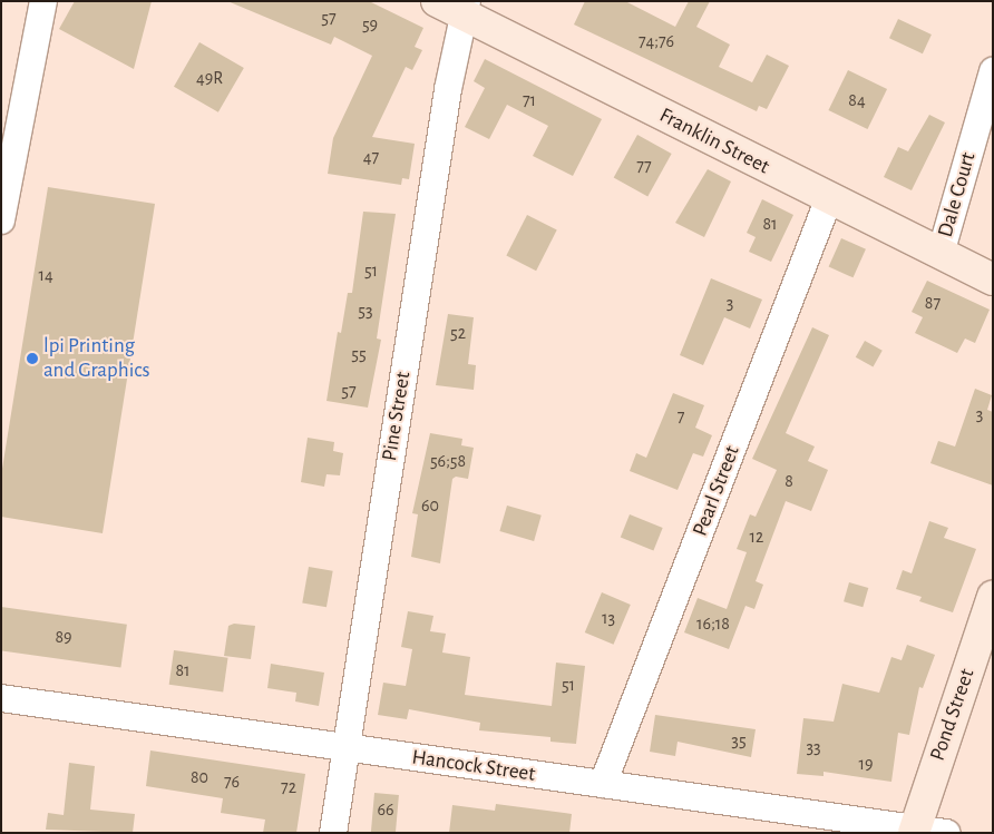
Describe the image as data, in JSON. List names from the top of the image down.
{
  "streets": {
    "main road": ["Franklin Street", "Pond Street"],
    "street": [
      "Dale Court",
      "Pine Street",
      "Pearl Street",
      "Hancock Street"
    ]
  },
  "crossings": [
    ["Franklin Street", "Dale Court"],
    ["Franklin Street", "Pine Street"],
    ["Franklin Street", "Pearl Street"],
    ["Pine Street", "Hancock Street"],
    ["Pearl Street", "Hancock Street"],
    ["Pond Street", "Hancock Street"]
  ],
  "places": ["lpi Printing and Graphics"],
  "house_numbers": [
    "57",
    "59",
    "74;76",
    "49R",
    "71",
    "84",
    "47",
    "77",
    "81",
    "51",
    "14",
    "3",
    "87",
    "53",
    "52",
    "55",
    "57",
    "3",
    "7",
    "56;58",
    "8",
    "60",
    "12",
    "13",
    "16;18",
    "89",
    "81",
    "51",
    "35",
    "33",
    "19",
    "80",
    "76",
    "72",
    "66"
  ]
}
